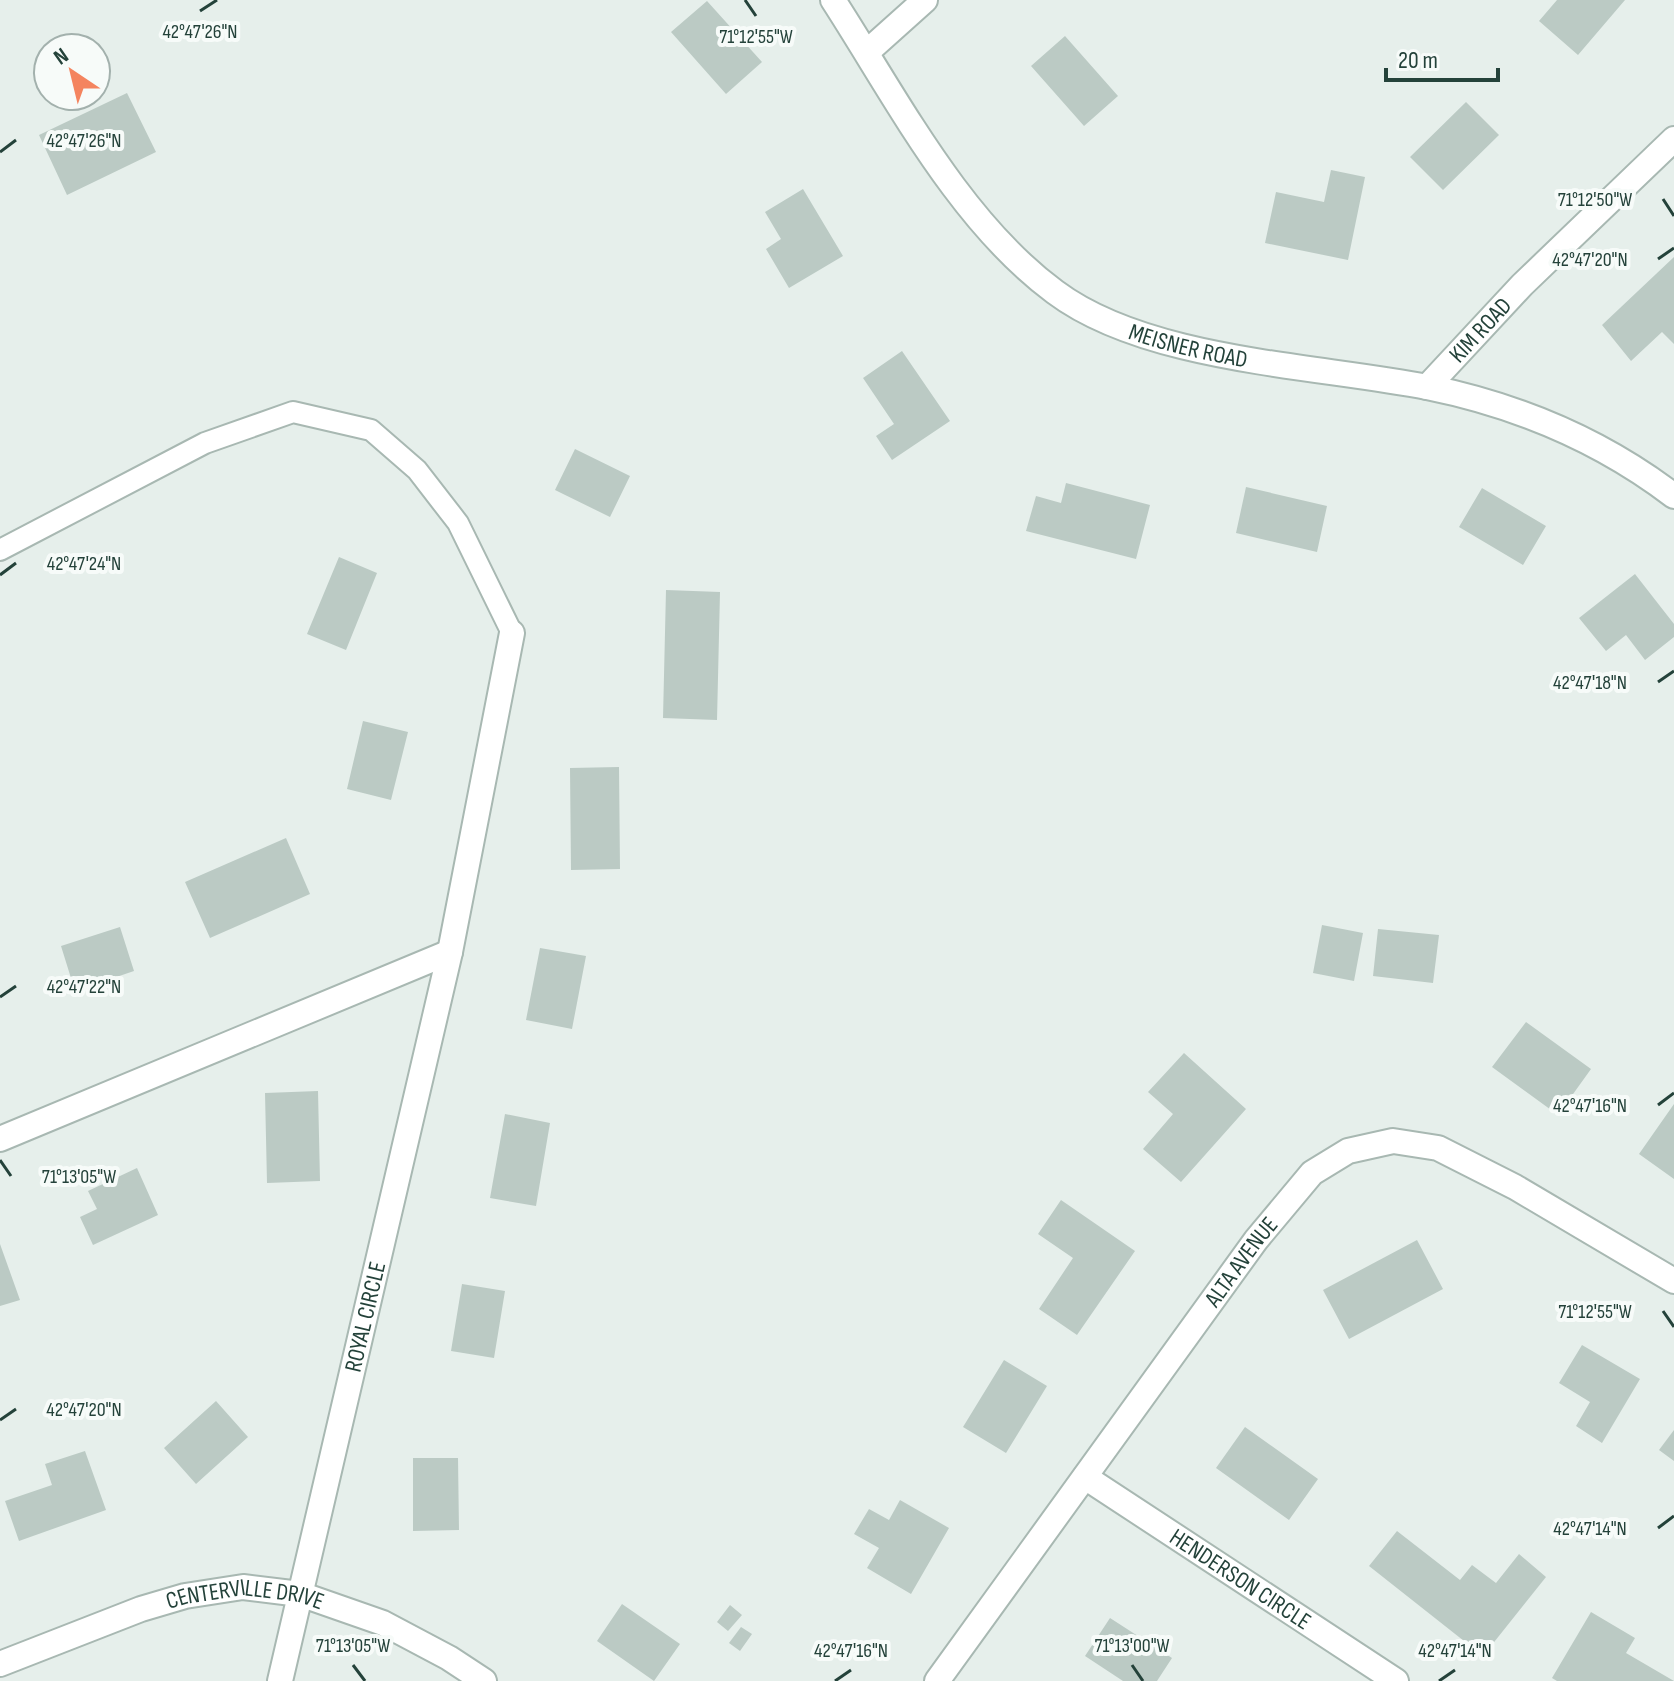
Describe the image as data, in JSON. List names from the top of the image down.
{
  "streets": {
    "street": [
      "KIM ROAD",
      "MEISNER ROAD",
      "ALTA AVENUE",
      "ROYAL CIRCLE",
      "HENDERSON CIRCLE",
      "CENTERVILLE DRIVE"
    ]
  },
  "crossings": [
    ["KIM ROAD", "MEISNER ROAD"],
    ["ALTA AVENUE", "HENDERSON CIRCLE"],
    ["ROYAL CIRCLE", "CENTERVILLE DRIVE"]
  ],
  "scale_bar": "20 m",
  "north": "top left",
  "coordinates": [
    "42°47'26\"N",
    "71°12'55\"W",
    "71°12'50\"W",
    "42°47'20\"N",
    "42°47'24\"N",
    "42°47'18\"N",
    "42°47'22\"N",
    "42°47'16\"N",
    "71°13'05\"W",
    "42°47'14\"N",
    "71°13'00\"W"
  ]
}
